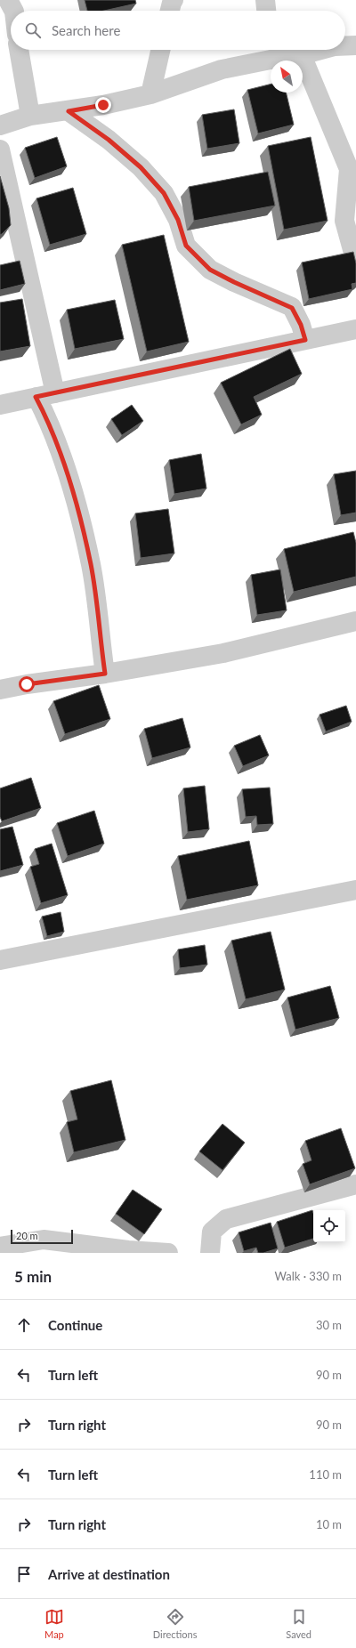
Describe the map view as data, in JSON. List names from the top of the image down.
{
  "scale_bar": "20 m",
  "north": "top left",
  "page": {
    "search": "Search here",
    "scale": "20 m",
    "heading": ["5 min", "Walk · 330 m"],
    "list": [
      ["Continue", "30 m"],
      ["Turn left", "90 m"],
      ["Turn right", "90 m"],
      ["Turn left", "110 m"],
      ["Turn right", "10 m"],
      "Arrive at destination"
    ],
    "nav": ["Map", "Directions", "Saved"]
  }
}
